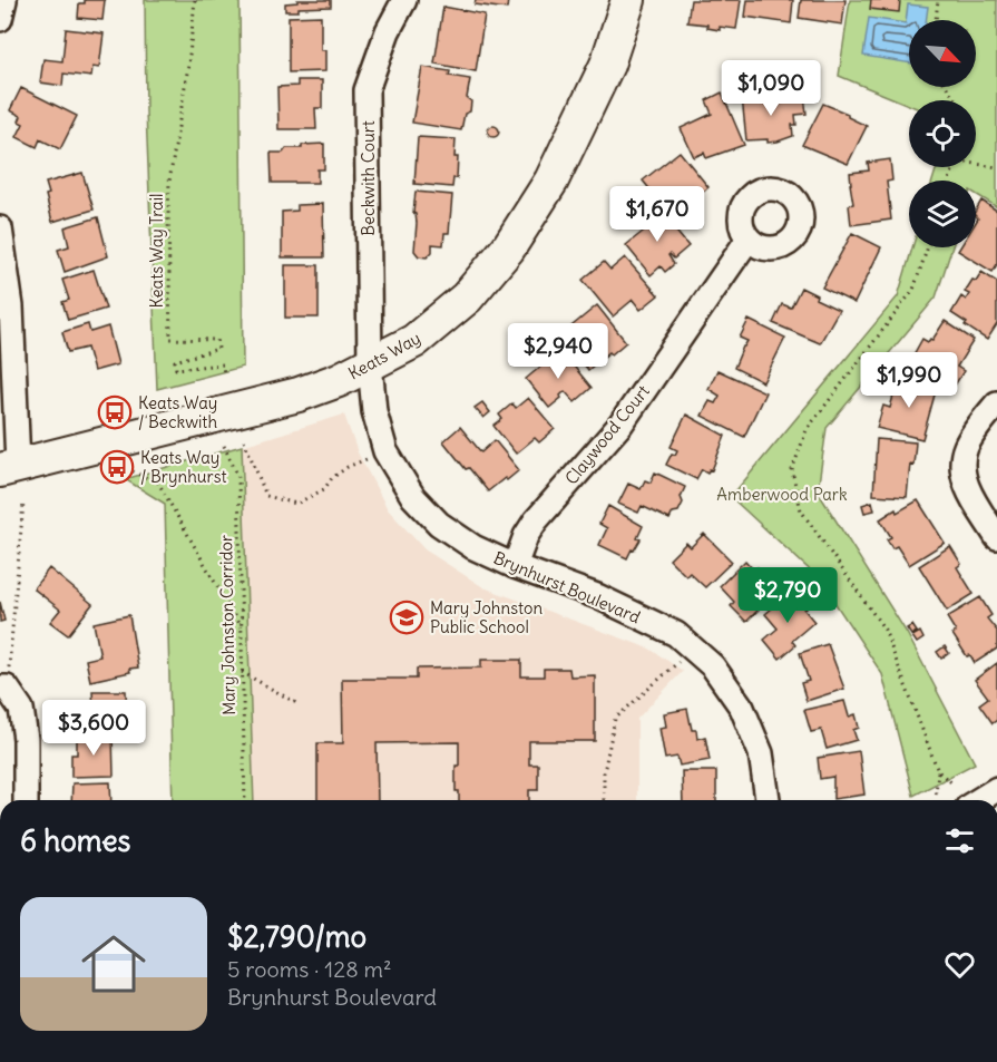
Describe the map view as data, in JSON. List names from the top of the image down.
{
  "streets": {
    "street": [
      "Beckwith Court",
      "Keats Way",
      "Claywood Court",
      "Brynhurst Boulevard"
    ],
    "path": ["Keats Way Trail", "Mary Johnston Corridor"]
  },
  "crossings": [
    ["Beckwith Court", "Keats Way"],
    ["Beckwith Court", "Brynhurst Boulevard"],
    ["Keats Way", "Brynhurst Boulevard"],
    ["Claywood Court", "Brynhurst Boulevard"]
  ],
  "parks": ["Amberwood Park"],
  "places": {
    "bus stop": ["Keats Way / Beckwith", "Keats Way / Brynhurst"],
    "school or university": ["Mary Johnston Public School"]
  },
  "north": "bottom right",
  "page": {
    "price": [
      "$1,090",
      "$1,670",
      "$2,940",
      "$1,990",
      "$2,790",
      "$3,600"
    ],
    "heading": "6 homes",
    "list": [
      {
        "name": "$2,790/mo",
        "note": "5 rooms · 128 m² · Brynhurst Boulevard"
      }
    ]
  }
}
